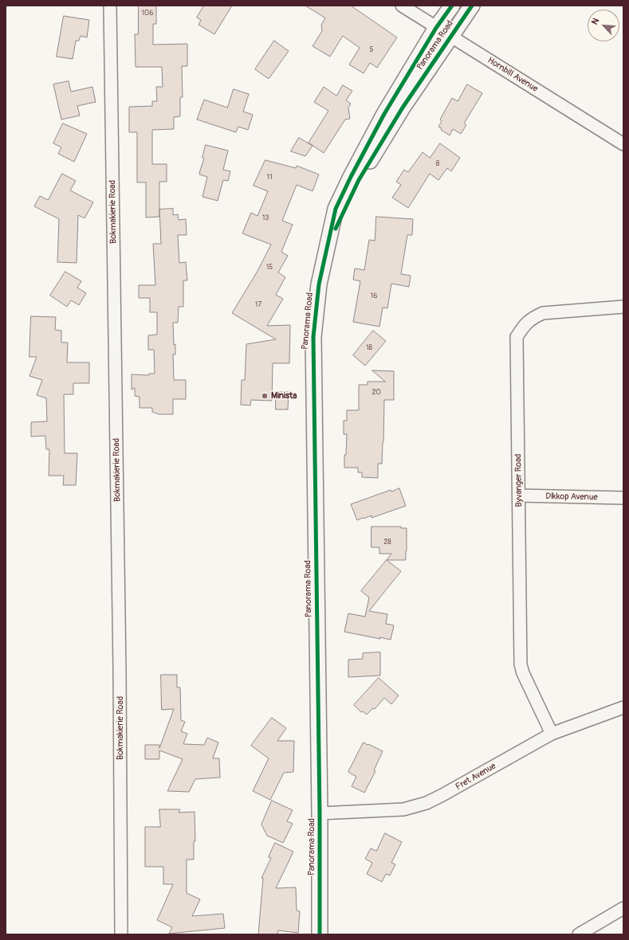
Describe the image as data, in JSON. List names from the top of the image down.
{
  "streets": {
    "street": [
      "Panorama Road",
      "Hornbill Avenue",
      "Bokmakierie Road",
      "Byvanger Road",
      "Dikkop Avenue",
      "Fret Avenue"
    ]
  },
  "crossings": [
    ["Panorama Road", "Hornbill Avenue"],
    ["Panorama Road", "Fret Avenue"],
    ["Byvanger Road", "Dikkop Avenue"],
    ["Byvanger Road", "Fret Avenue"]
  ],
  "places": ["Minista"],
  "house_numbers": [
    "106",
    "5",
    "8",
    "11",
    "13",
    "15",
    "16",
    "17",
    "18",
    "20",
    "28"
  ],
  "north": "top left"
}
